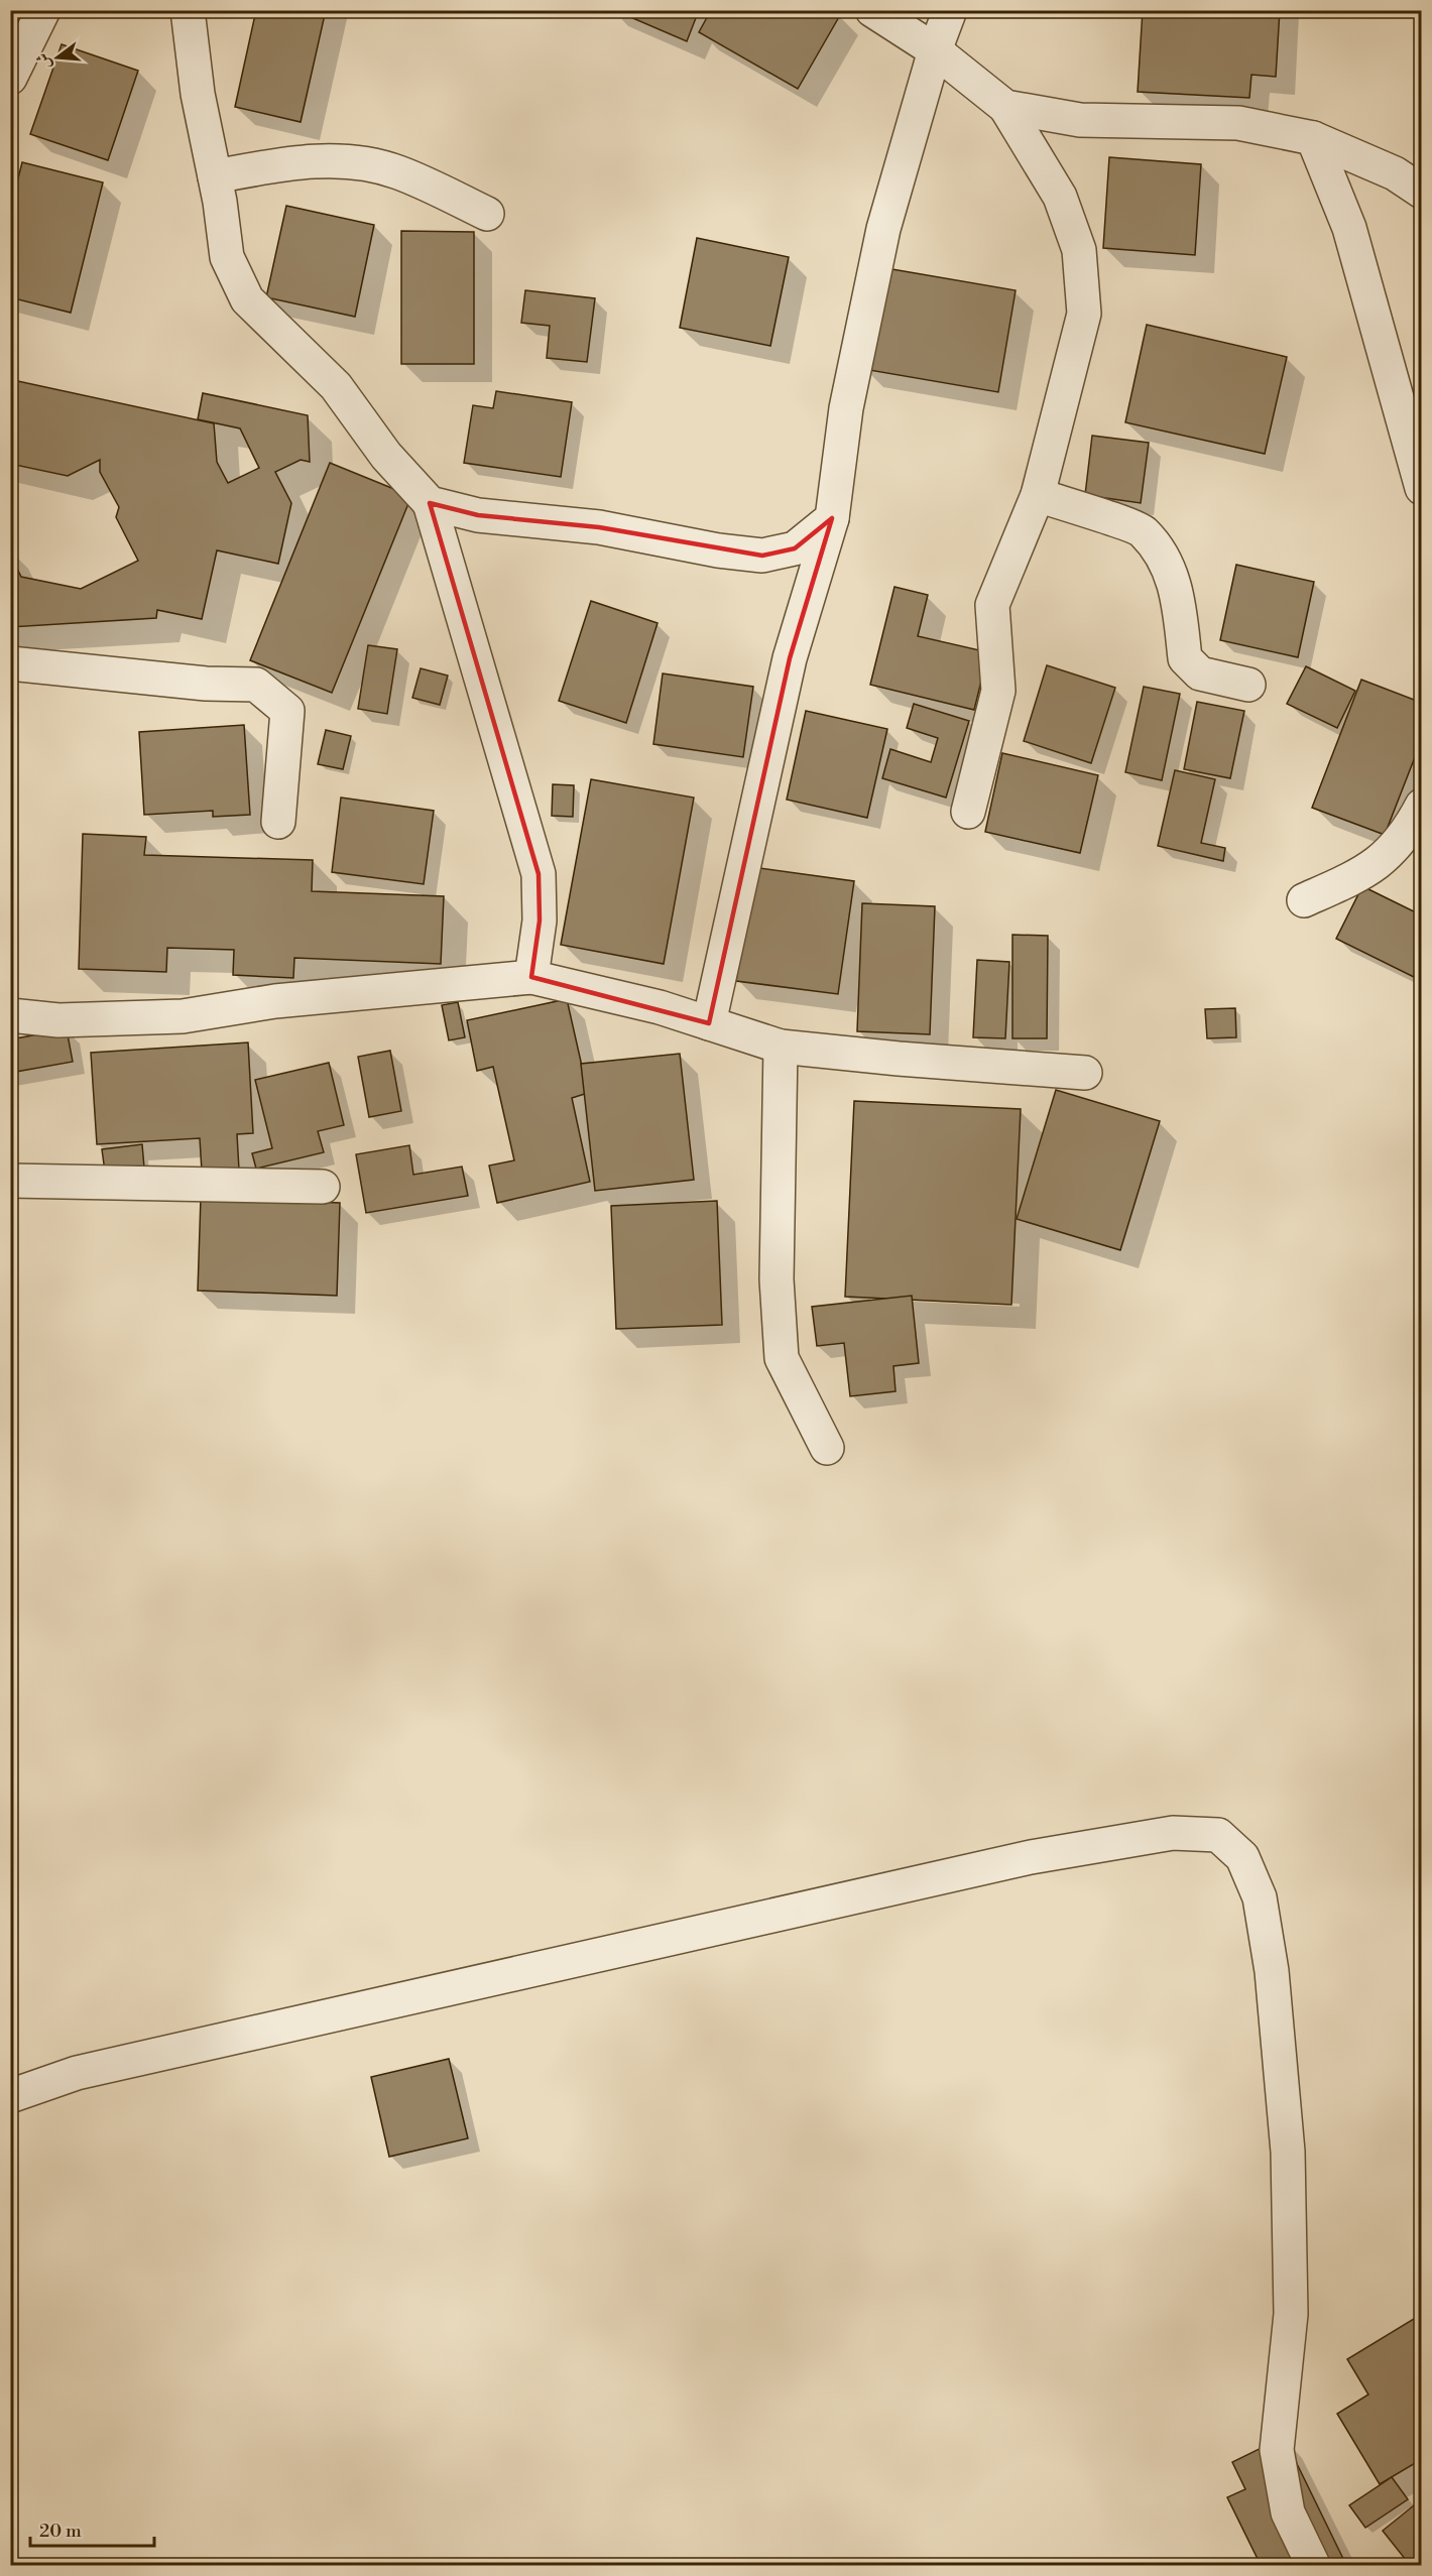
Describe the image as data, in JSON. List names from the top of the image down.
{
  "scale_bar": "20 m",
  "north": "left"
}
